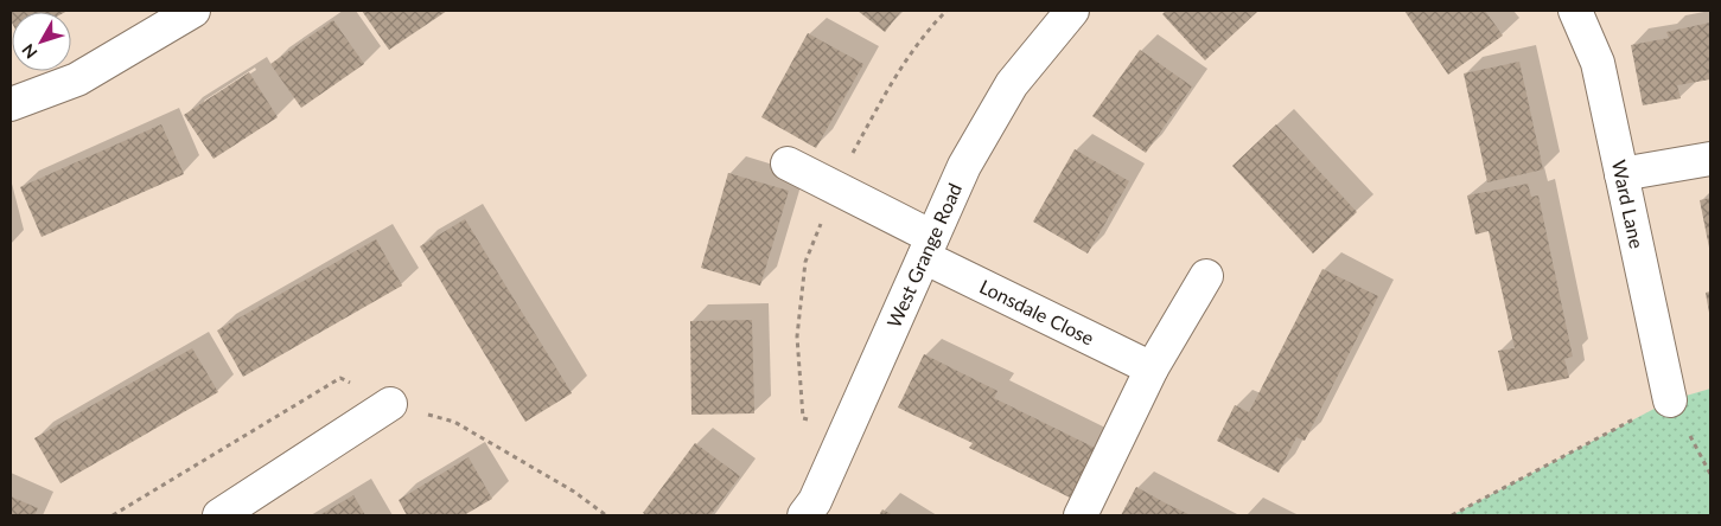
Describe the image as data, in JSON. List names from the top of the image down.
{
  "streets": {
    "street": ["Ward Lane", "West Grange Road", "Lonsdale Close"]
  },
  "crossings": [
    ["West Grange Road", "Lonsdale Close"]
  ],
  "north": "bottom left"
}
